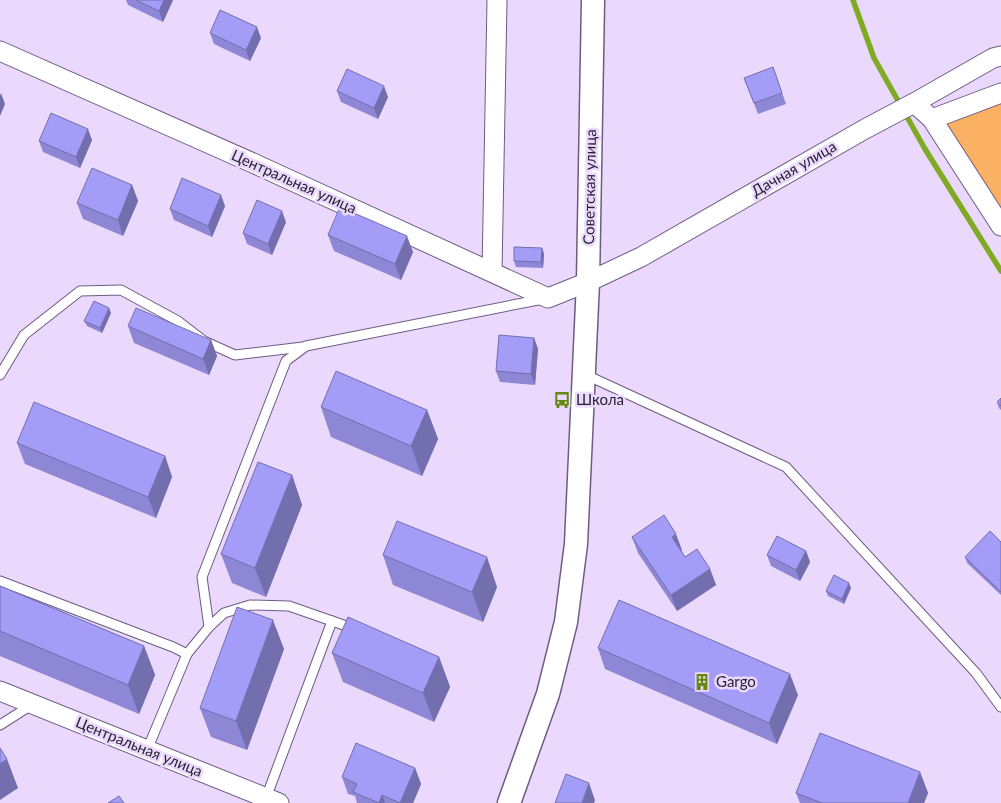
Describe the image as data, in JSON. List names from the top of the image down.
{
  "streets": {
    "street": ["Дачная улица", "Центральная улица", "Советская улица"]
  },
  "crossings": [
    ["Дачная улица", "Советская улица"]
  ],
  "places": {
    "bus stop": ["Школа"],
    "building": ["Gargo"]
  }
}
